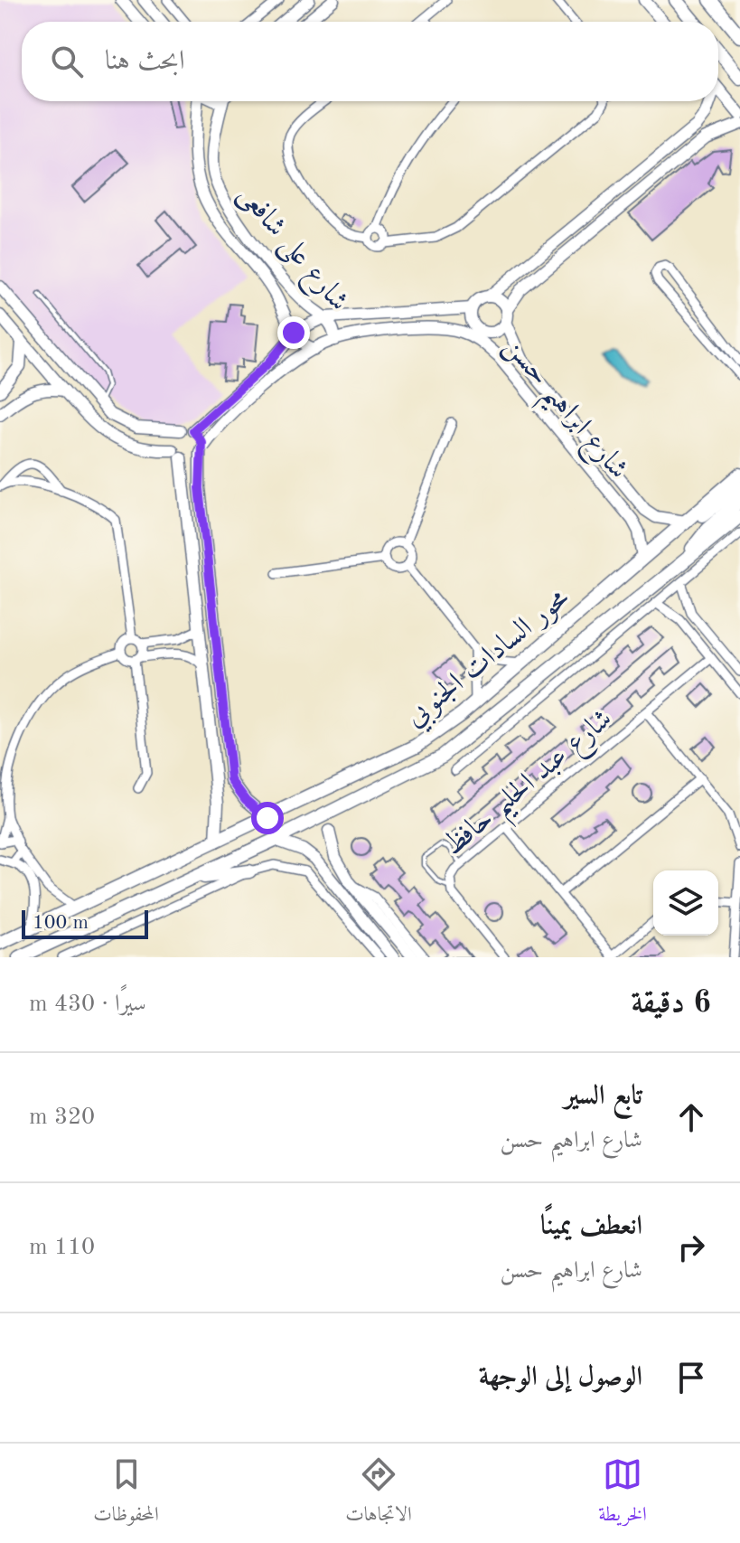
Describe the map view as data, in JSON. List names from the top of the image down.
{
  "streets": {
    "main road": ["محور السادات الجنوبي"],
    "street": ["شارع على شافعى", "شارع ابراهيم حسن", "شارع عبد الحليم حافظ"]
  },
  "crossings": [
    ["شارع على شافعى", "شارع ابراهيم حسن"],
    ["شارع ابراهيم حسن", "محور السادات الجنوبي"]
  ],
  "scale_bar": "100 m",
  "page": {
    "search": "ابحث هنا",
    "scale": "100 m",
    "heading": ["6 دقيقة", "سيرًا · 430 m"],
    "list": [
      ["تابع السير", "شارع ابراهيم حسن", "320 m"],
      ["انعطف يمينًا", "شارع ابراهيم حسن", "110 m"],
      "الوصول إلى الوجهة"
    ],
    "nav": ["الخريطة", "الاتجاهات", "المحفوظات"]
  }
}
